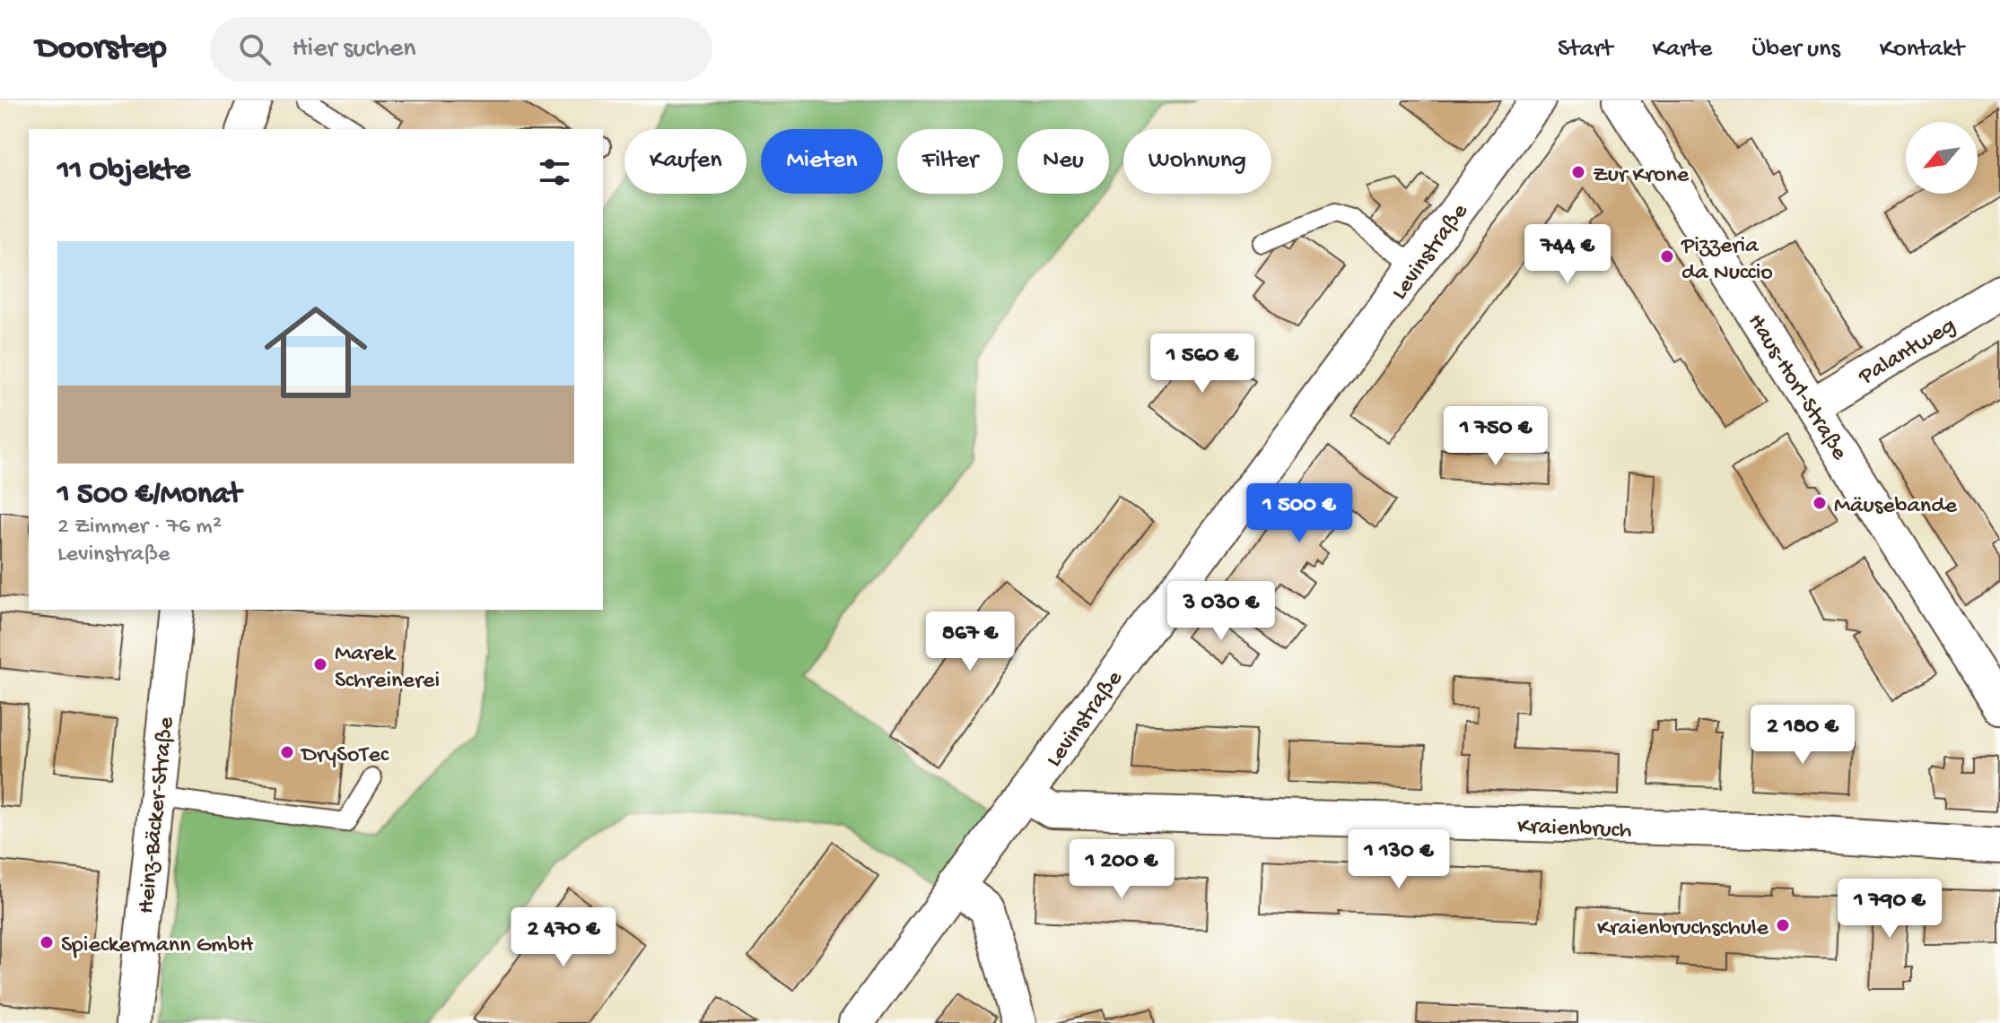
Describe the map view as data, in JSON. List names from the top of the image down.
{
  "streets": {
    "street": [
      "Levinstraße",
      "Palantweg",
      "Haus-Horl-Straße",
      "Heinz-Bäcker-Straße",
      "Kraienbruch"
    ]
  },
  "crossings": [
    ["Levinstraße", "Kraienbruch"],
    ["Palantweg", "Haus-Horl-Straße"]
  ],
  "places": [
    "Zur Krone",
    "Pizzeria da Nuccio",
    "Mäusebande",
    "Marek Schreinerei",
    "DrySoTec",
    "Kraienbruchschule",
    "Spieckermann GmbH"
  ],
  "north": "bottom left",
  "page": {
    "header": "Doorstep",
    "search": "Hier suchen",
    "nav": [
      "Start",
      "Karte",
      "Über uns",
      "Kontakt"
    ],
    "chip": [
      "Kaufen",
      "Mieten",
      "Filter",
      "Neu",
      "Wohnung"
    ],
    "heading": "11 Objekte",
    "list": [
      {
        "name": "1 500 €/Monat",
        "note": "2 Zimmer · 76 m² · Levinstraße"
      }
    ],
    "price": [
      "744 €",
      "1 560 €",
      "1 750 €",
      "1 500 €",
      "3 030 €",
      "867 €",
      "2 180 €",
      "1 130 €",
      "1 200 €",
      "1 790 €",
      "2 470 €"
    ]
  }
}
